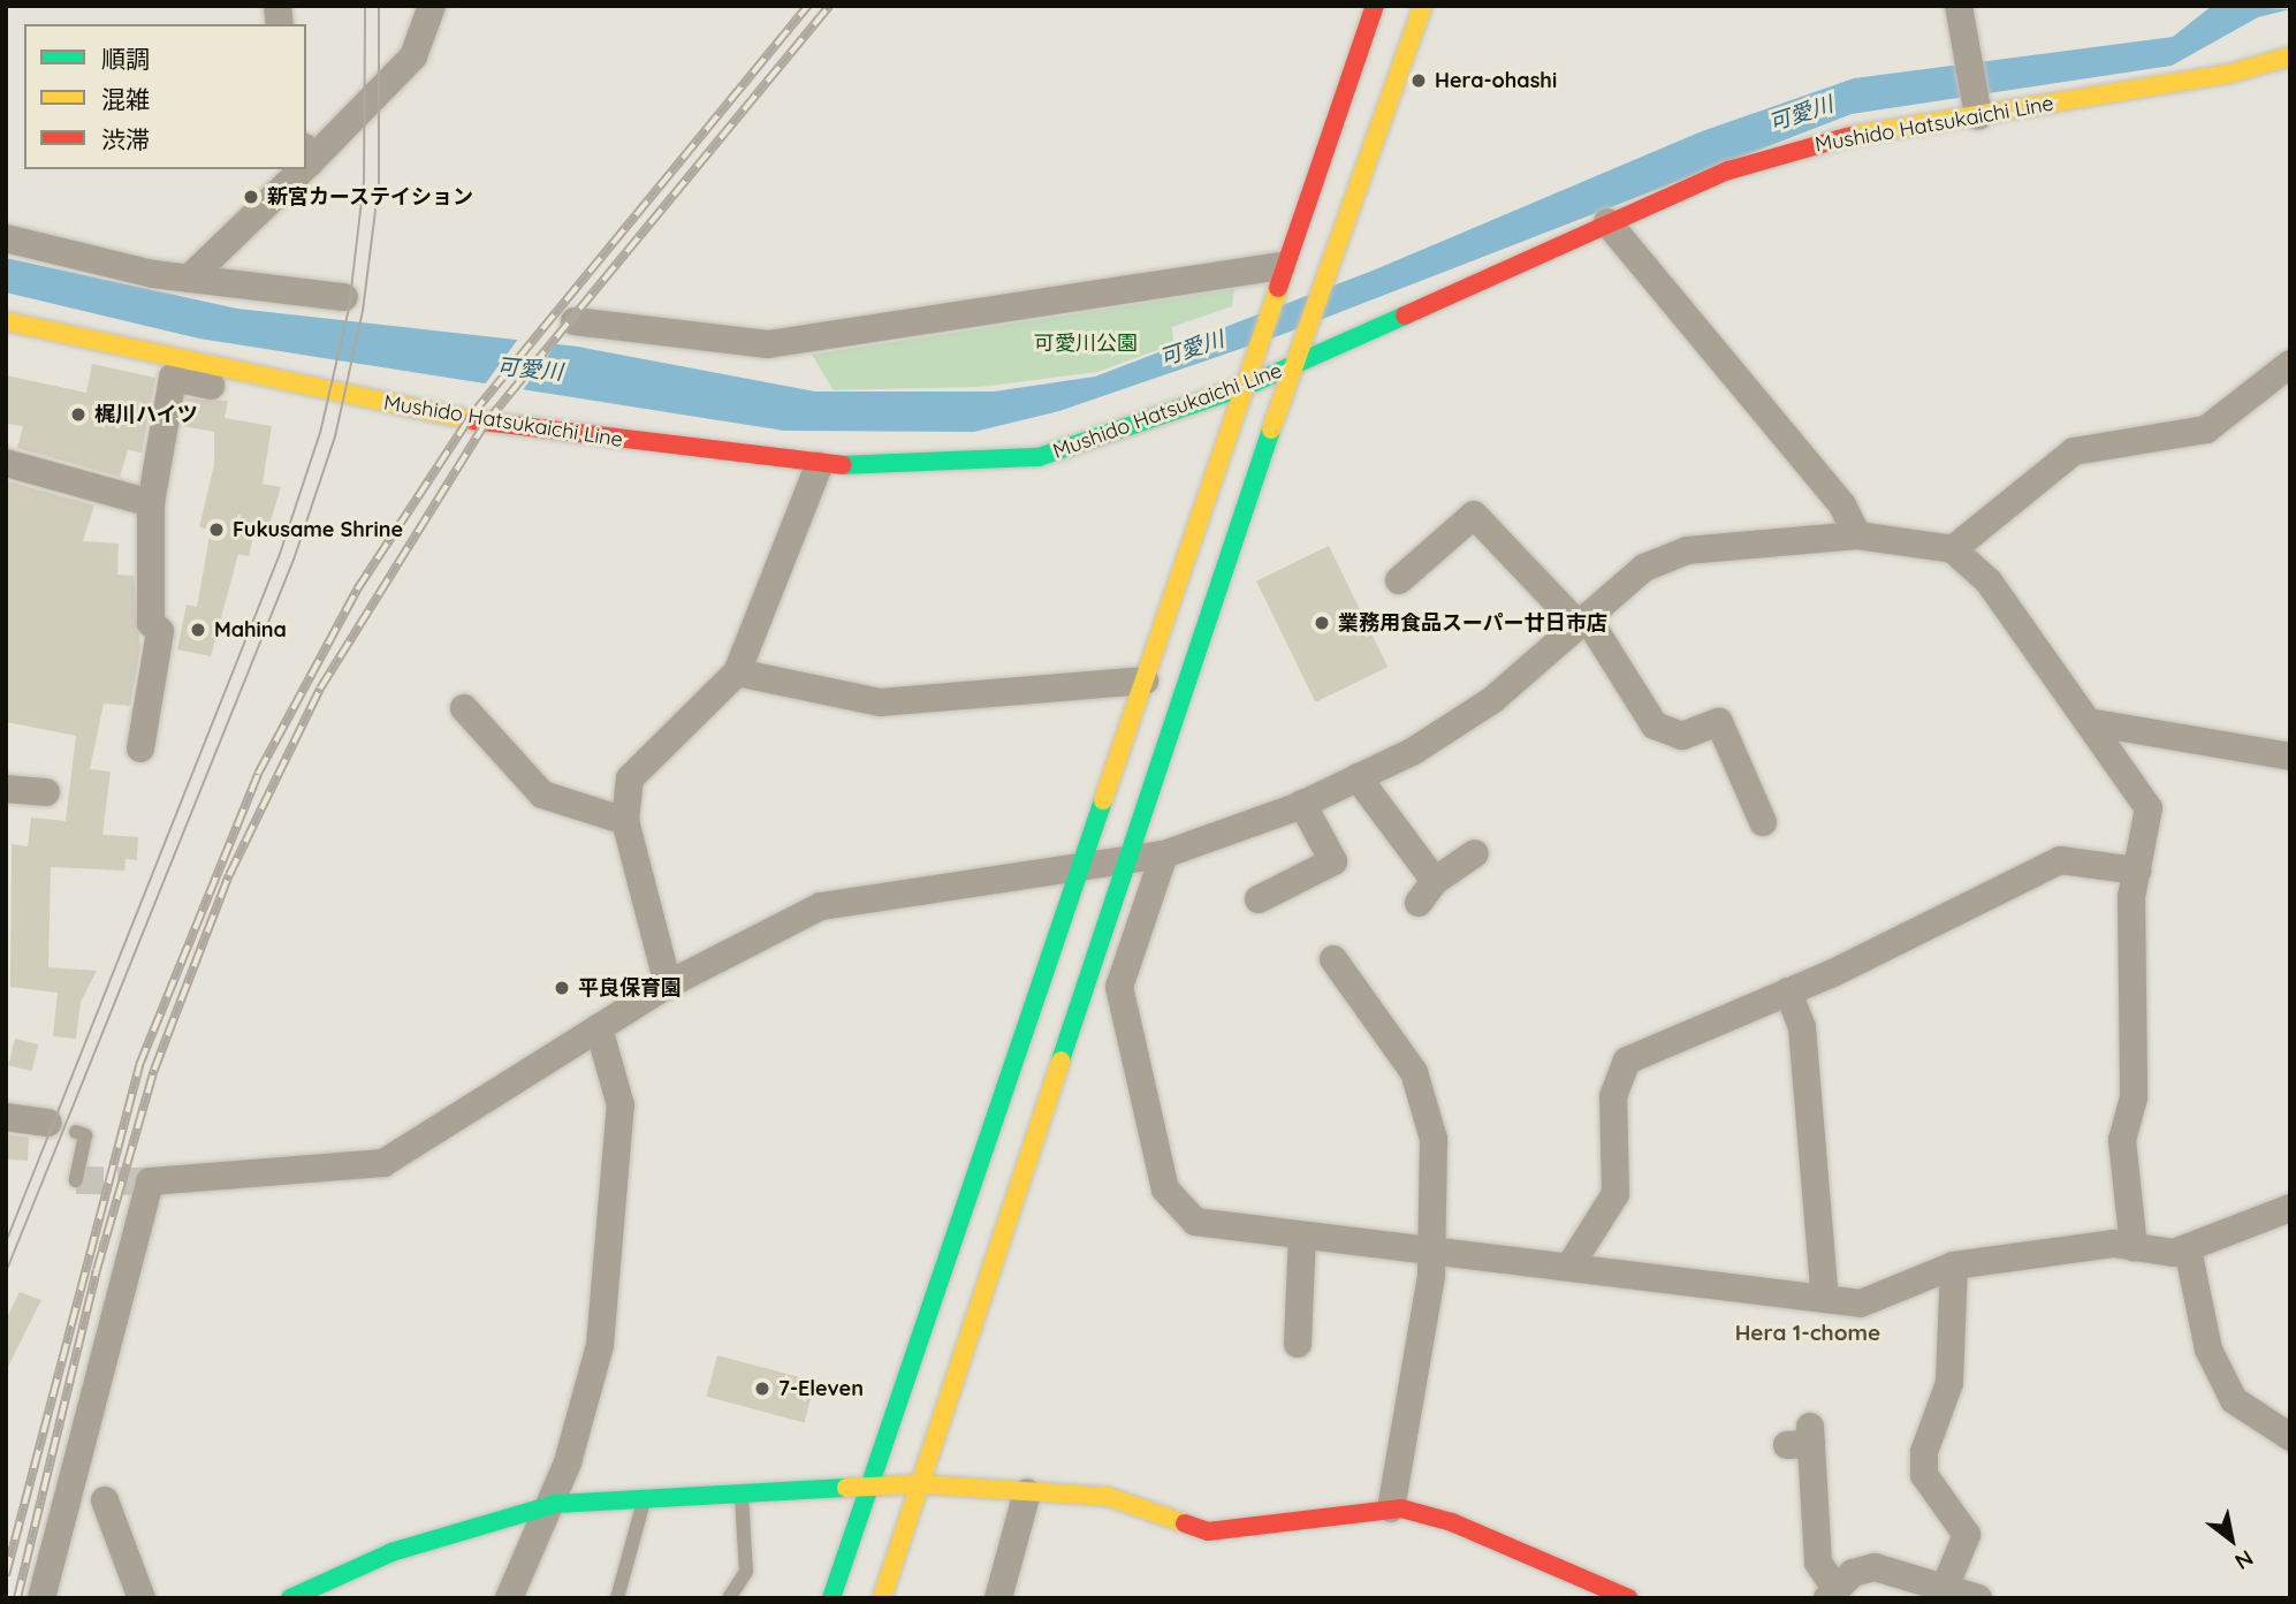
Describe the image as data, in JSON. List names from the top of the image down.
{
  "streets": {
    "street": ["Mushido Hatsukaichi Line"]
  },
  "districts": ["Hera 1-chome"],
  "water": ["可愛川"],
  "parks": ["可愛川公園"],
  "places": [
    "Hera-ohashi",
    "新宮カーステイション",
    "梶川ハイツ",
    "Fukusame Shrine",
    "業務用食品スーパー廿日市店",
    "Mahina",
    "平良保育園",
    "7-Eleven"
  ],
  "legend": ["順調", "混雑", "渋滞"],
  "north": "bottom right"
}
